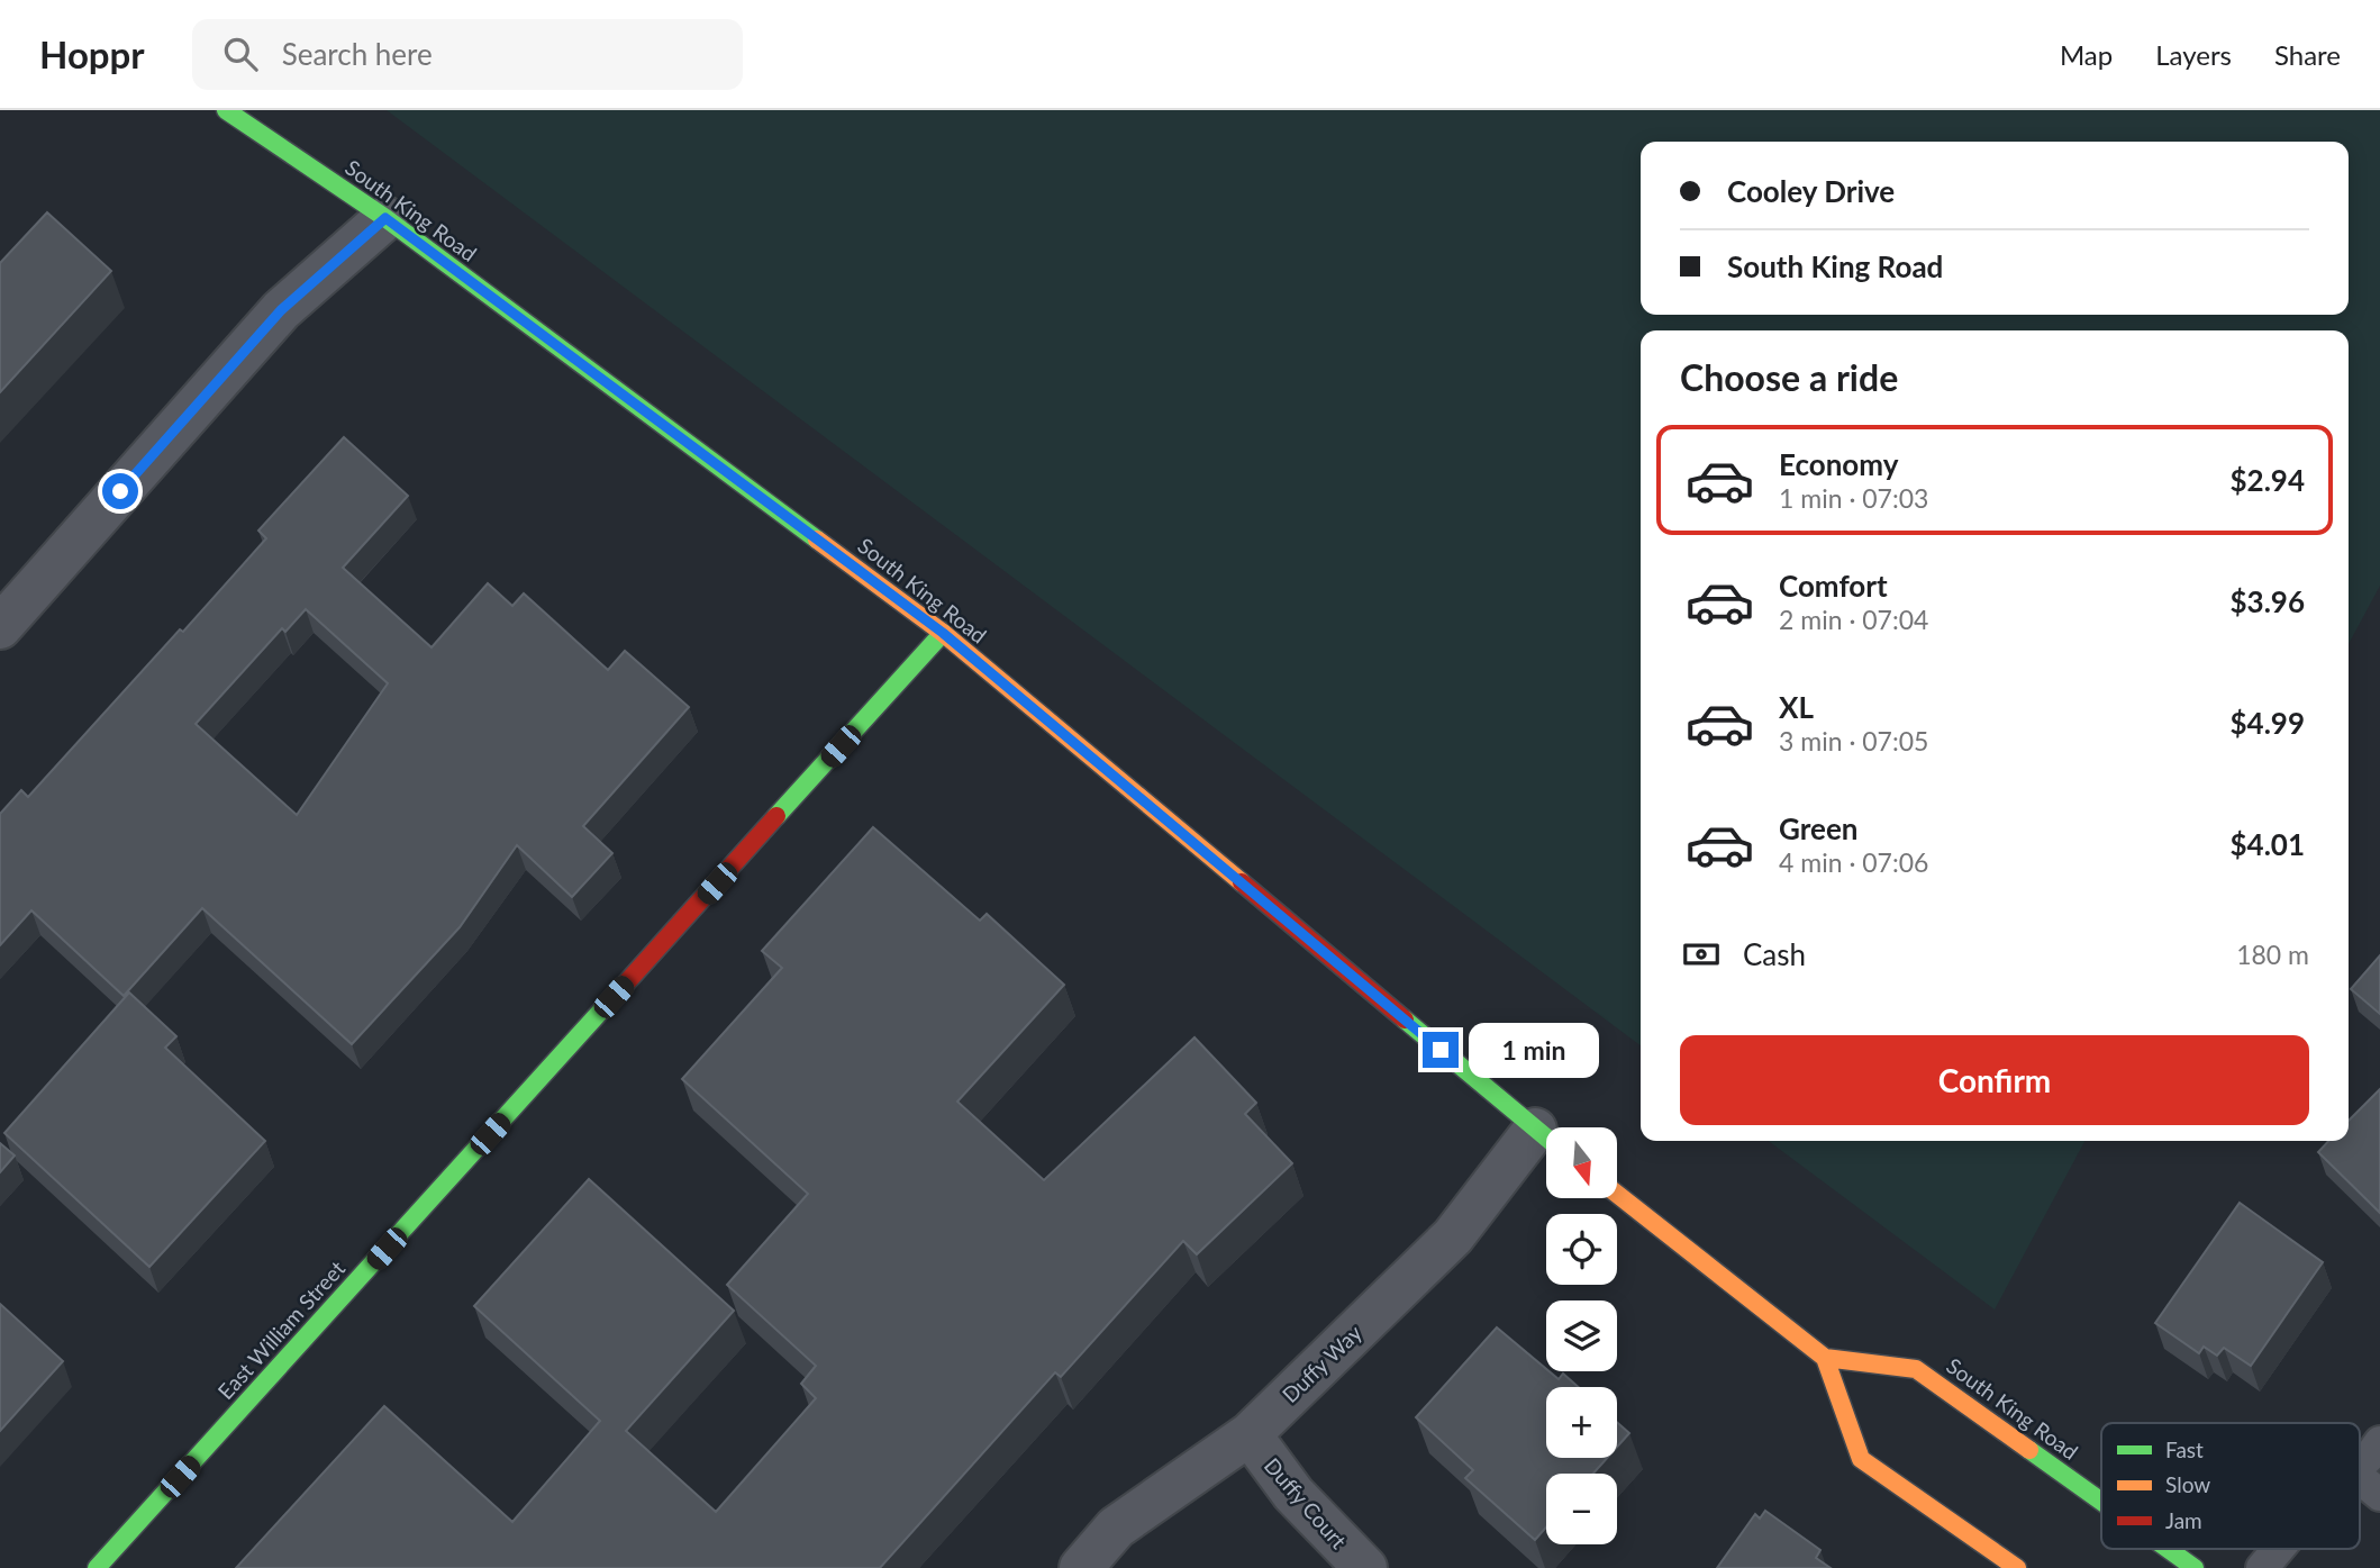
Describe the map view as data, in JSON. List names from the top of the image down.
{
  "streets": {
    "main road": ["South King Road", "East William Street"],
    "street": ["Duffy Way", "Duffy Court"]
  },
  "crossings": [
    ["South King Road", "East William Street"],
    ["Duffy Way", "Duffy Court"]
  ],
  "legend": ["Fast", "Slow", "Jam"],
  "north": "bottom",
  "page": {
    "header": "Hoppr",
    "search": "Search here",
    "nav": ["Map", "Layers", "Share"],
    "banner": ["Cooley Drive", "South King Road"],
    "heading": "Choose a ride",
    "list": [
      {
        "name": "Economy",
        "note": "1 min · 07:03",
        "value": "$2.94"
      },
      {
        "name": "Comfort",
        "note": "2 min · 07:04",
        "value": "$3.96"
      },
      {
        "name": "XL",
        "note": "3 min · 07:05",
        "value": "$4.99"
      },
      {
        "name": "Green",
        "note": "4 min · 07:06",
        "value": "$4.01"
      }
    ],
    "pay": ["Cash", "180 m"],
    "buttons": "Confirm",
    "bubble": "1 min",
    "map_buttons": ["+", "−"]
  }
}
